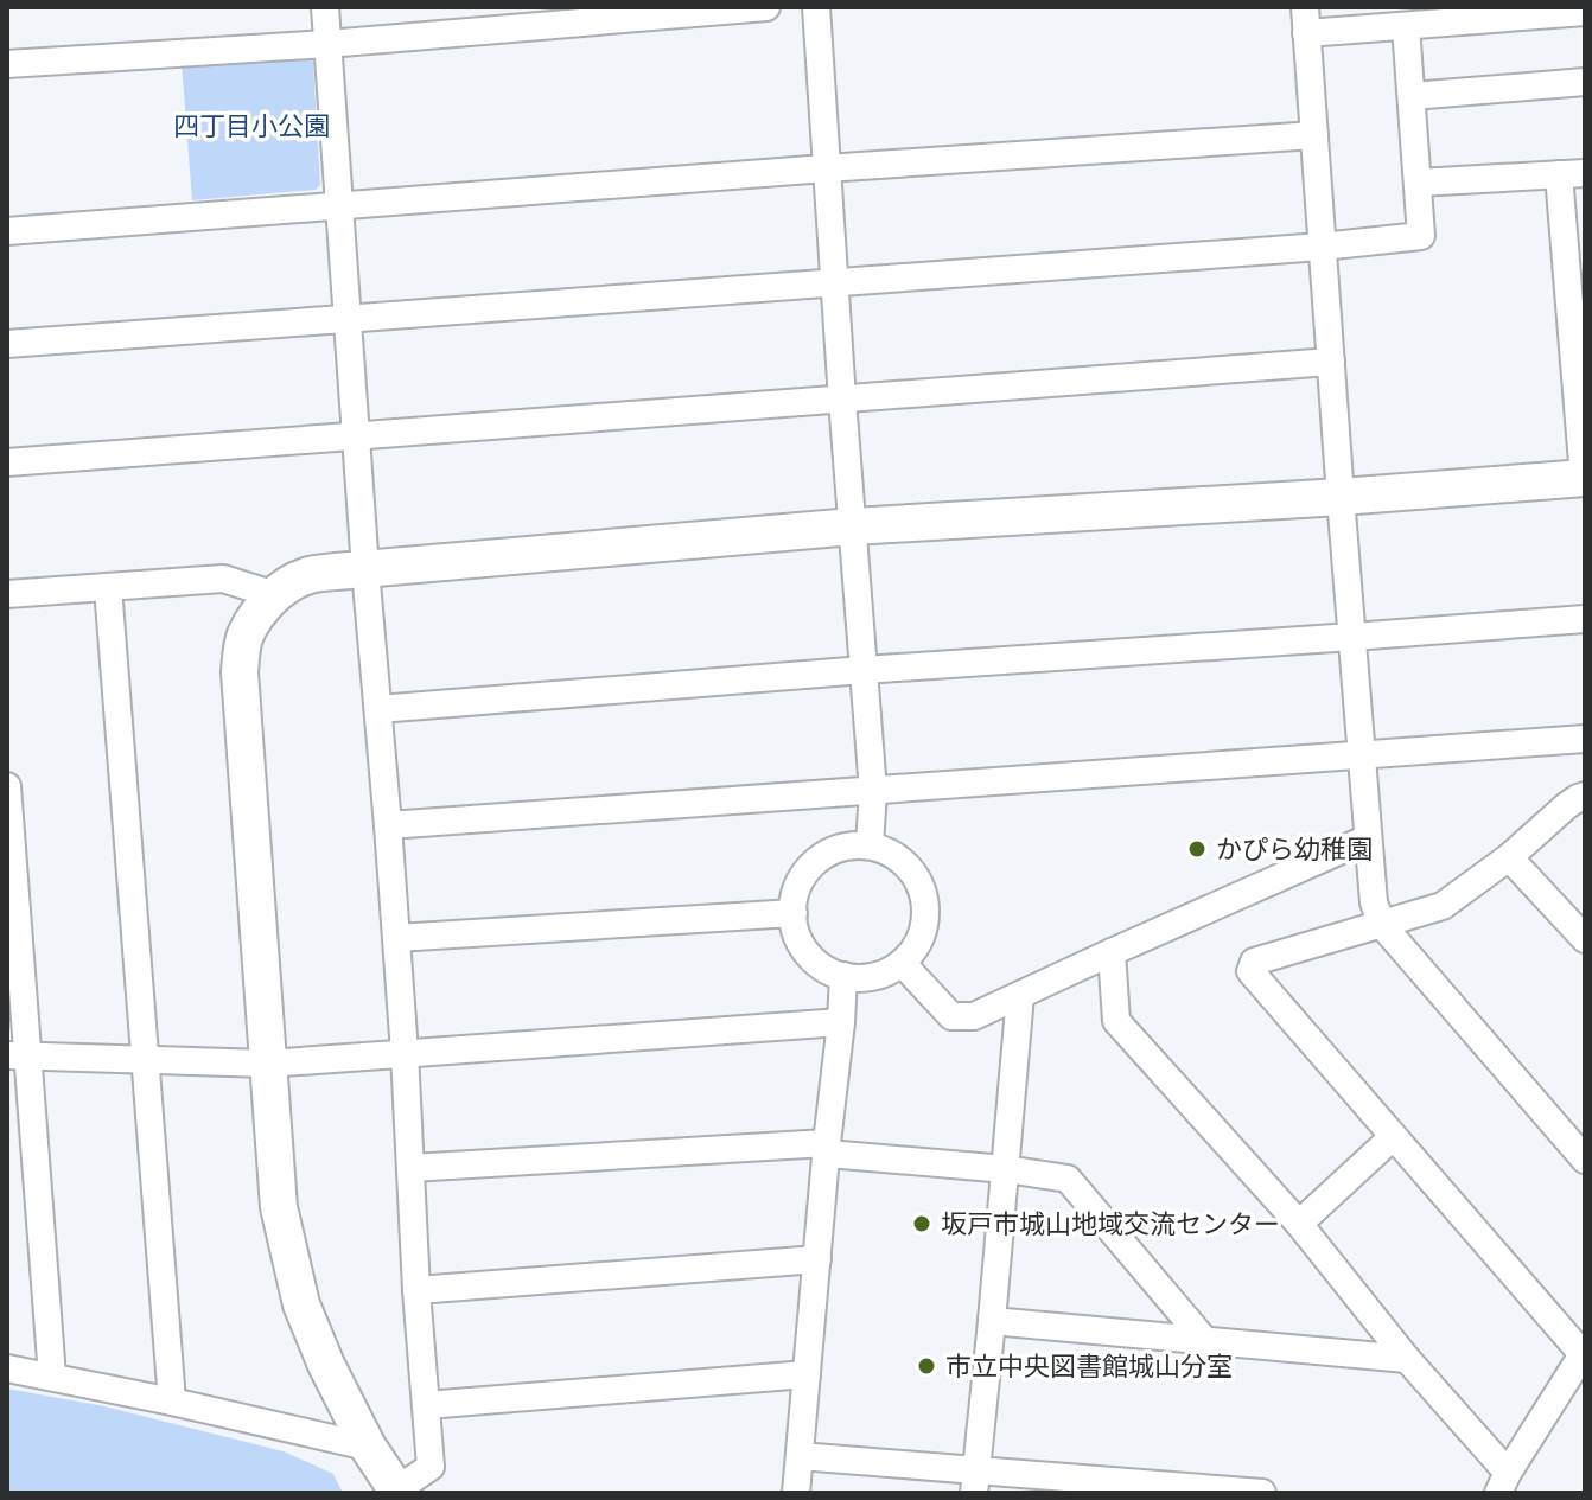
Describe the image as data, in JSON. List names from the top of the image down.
{
  "parks": ["四丁目小公園"],
  "places": ["かぴら幼稚園", "坂戸市城山地域交流センター", "市立中央図書館城山分室"]
}
